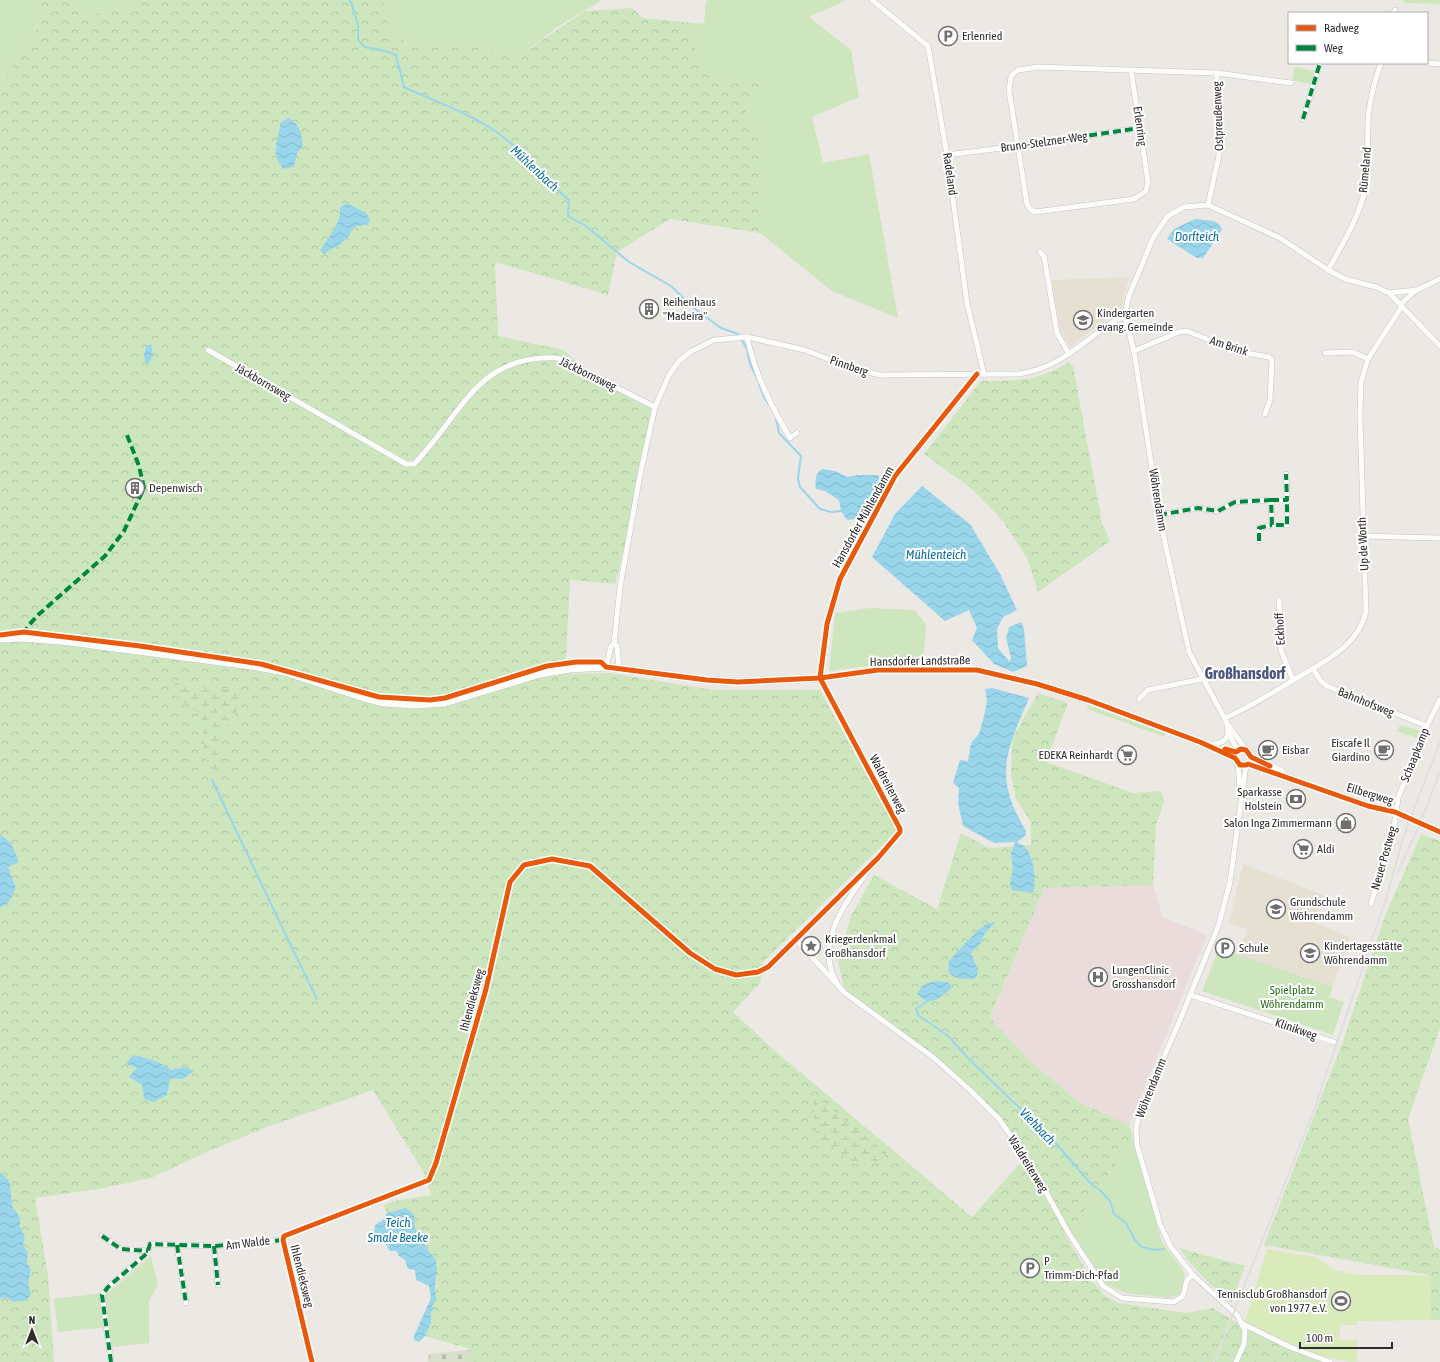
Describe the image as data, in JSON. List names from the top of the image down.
{
  "streets": {
    "main road": ["Wöhrendamm", "Hansdorfer Landstraße", "Eilbergweg"],
    "street": [
      "Ostpreußenweg",
      "Erlenring",
      "Bruno-Stelzner-Weg",
      "Rümeland",
      "Radeland",
      "Am Brink",
      "Pinnberg",
      "Jäckbornsweg",
      "Hansdorfer Mühlendamm",
      "Up de Worth",
      "Eckhoff",
      "Bahnhofsweg",
      "Schaapkamp",
      "Waldreiterweg",
      "Neuer Postweg",
      "Ihlendieksweg",
      "Klinikweg",
      "Am Walde"
    ]
  },
  "crossings": [
    ["Ostpreußenweg", "Erlenring"],
    ["Erlenring", "Bruno-Stelzner-Weg"],
    ["Bruno-Stelzner-Weg", "Radeland"],
    ["Am Brink", "Wöhrendamm"],
    ["Pinnberg", "Jäckbornsweg"],
    ["Pinnberg", "Hansdorfer Mühlendamm"],
    ["Wöhrendamm", "Up de Worth"],
    ["Wöhrendamm", "Hansdorfer Landstraße"],
    ["Wöhrendamm", "Waldreiterweg"],
    ["Wöhrendamm", "Eilbergweg"],
    ["Wöhrendamm", "Klinikweg"],
    ["Hansdorfer Mühlendamm", "Hansdorfer Landstraße"],
    ["Hansdorfer Mühlendamm", "Waldreiterweg"],
    ["Up de Worth", "Eckhoff"],
    ["Up de Worth", "Bahnhofsweg"],
    ["Hansdorfer Landstraße", "Waldreiterweg"],
    ["Hansdorfer Landstraße", "Eilbergweg"],
    ["Bahnhofsweg", "Schaapkamp"],
    ["Schaapkamp", "Eilbergweg"],
    ["Schaapkamp", "Neuer Postweg"],
    ["Waldreiterweg", "Ihlendieksweg"],
    ["Eilbergweg", "Neuer Postweg"],
    ["Ihlendieksweg", "Am Walde"]
  ],
  "districts": ["Großhansdorf"],
  "water": [
    "Mühlenbach",
    "Dorfteich",
    "Mühlenteich",
    "Viehbach",
    "Teich Smale Beeke"
  ],
  "parks": ["Spielplatz Wöhrendamm"],
  "places": {
    "parking": ["Erlenried", "Schule", "P Trimm-Dich-Pfad"],
    "building": ["Reihenhaus \"Madeira\"", "Depenwisch"],
    "school or university": ["Kindergarten evang. Gemeinde", "Grundschule Wöhrendamm", "Kindertagesstätte Wöhrendamm"],
    "cafe": ["Eisbar", "Eiscafe Il Giardino"],
    "supermarket": ["EDEKA Reinhardt", "Aldi"],
    "bank": ["Sparkasse Holstein"],
    "shop": ["Salon Inga Zimmermann"],
    "place": ["Kriegerdenkmal Großhansdorf"],
    "hospital": ["LungenClinic Grosshansdorf"],
    "sports": ["Tennisclub Großhansdorf von 1977 e.V."]
  },
  "legend": ["Radweg", "Weg"],
  "scale_bar": "100 m",
  "north": "top"
}
